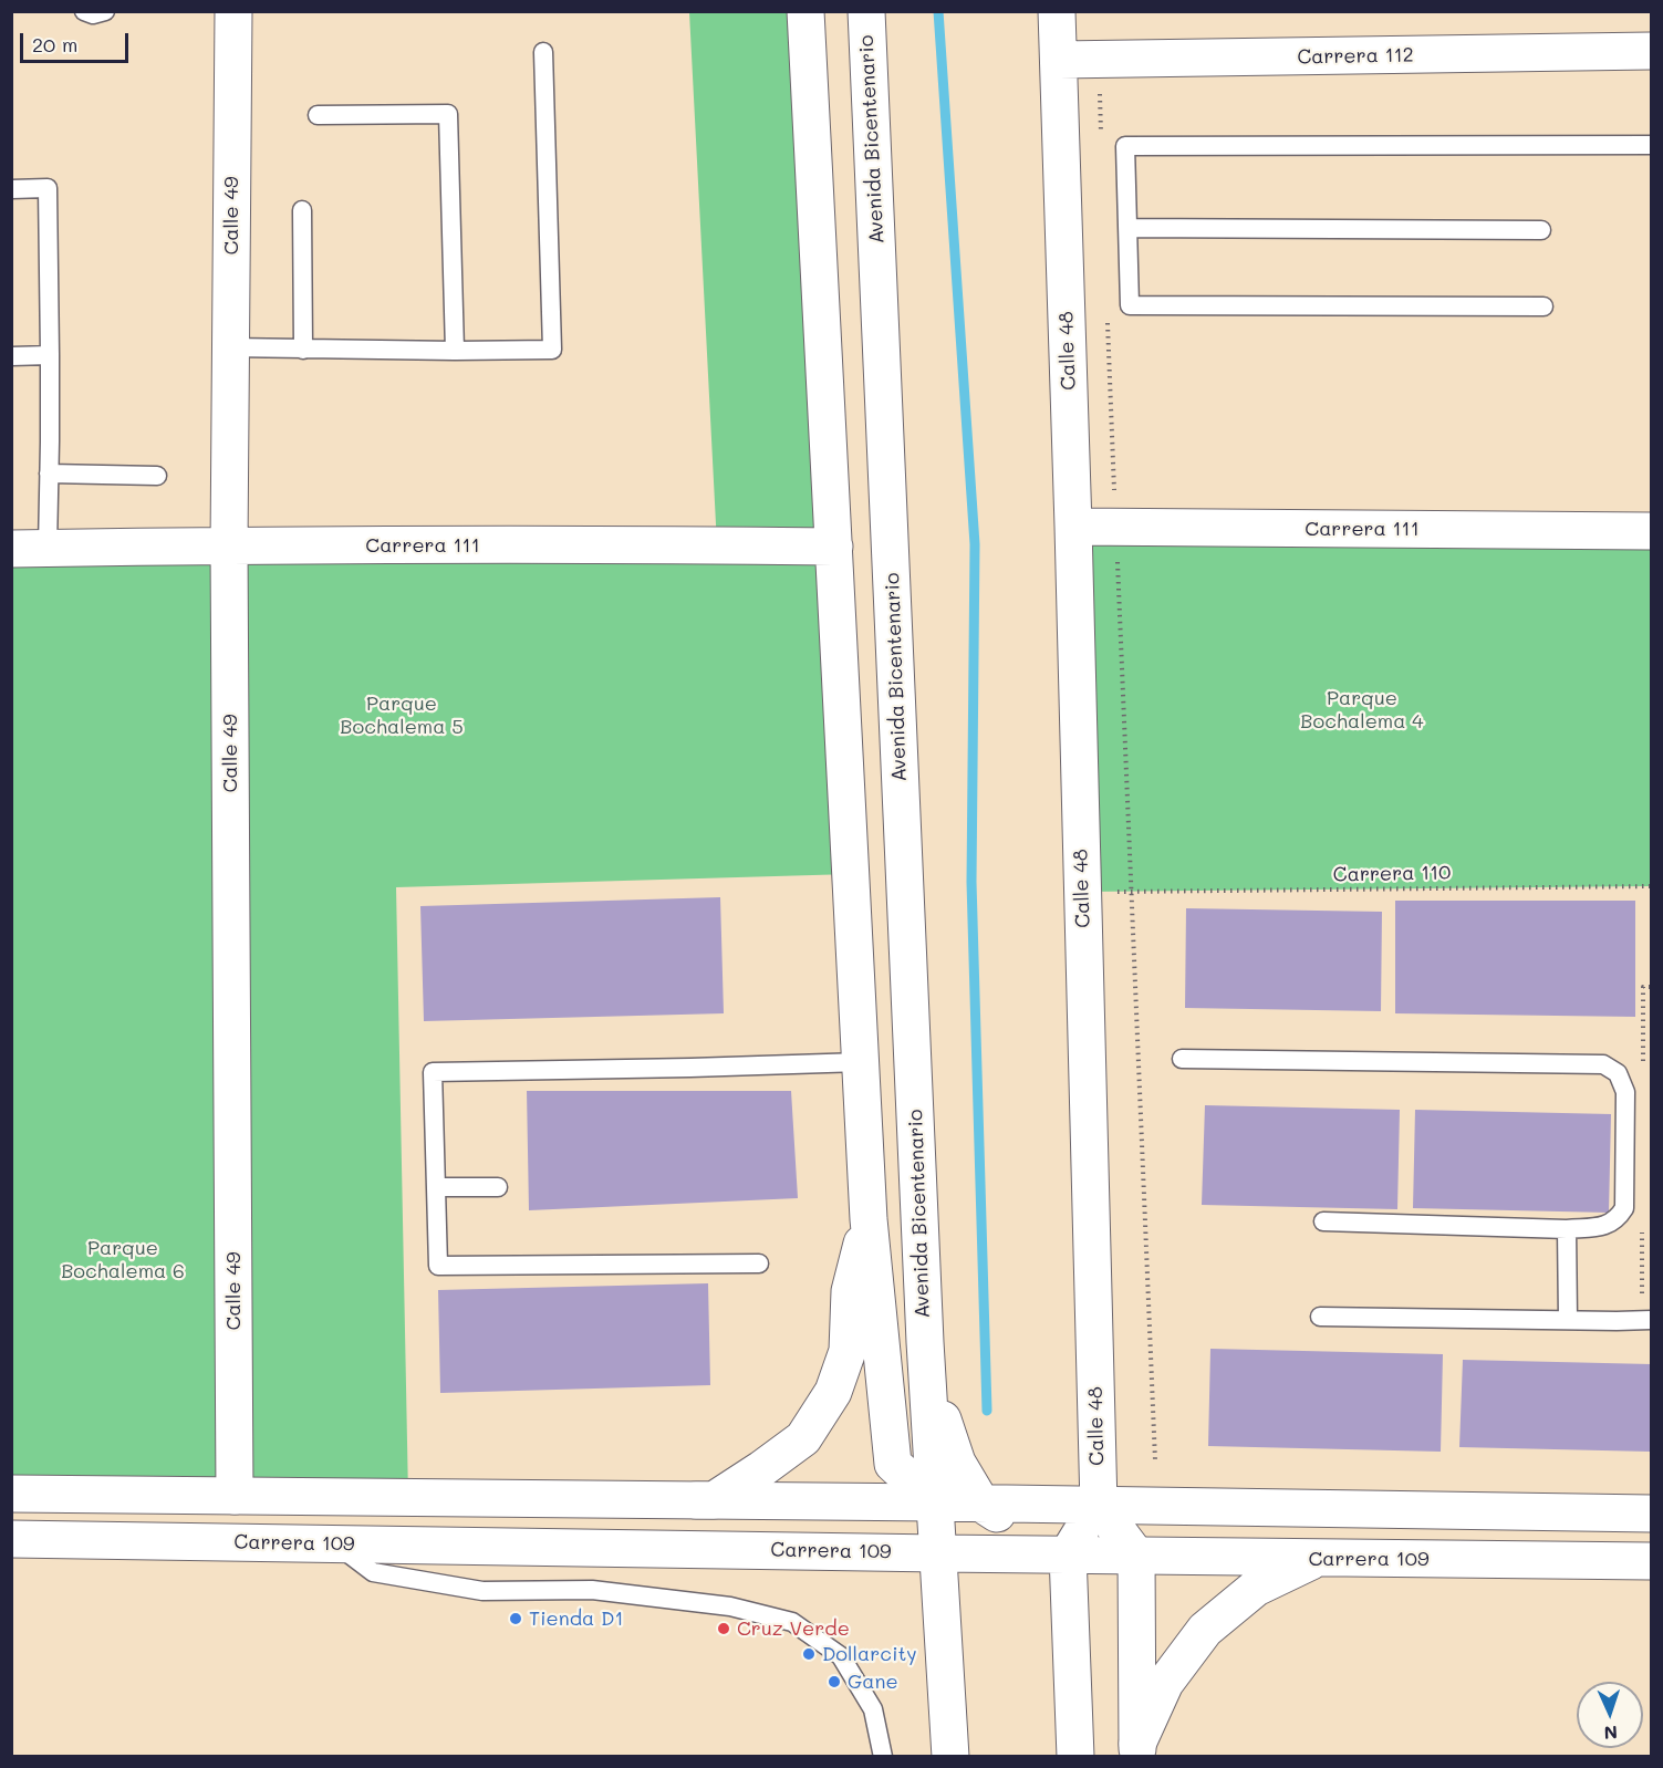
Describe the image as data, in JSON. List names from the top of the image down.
{
  "streets": {
    "street": [
      "Carrera 112",
      "Avenida Bicentenario",
      "Calle 49",
      "Calle 48",
      "Carrera 111",
      "Carrera 109"
    ],
    "path": ["Carrera 110"]
  },
  "crossings": [
    ["Carrera 112", "Calle 48"],
    ["Avenida Bicentenario", "Carrera 109"],
    ["Calle 49", "Carrera 111"],
    ["Calle 48", "Carrera 111"]
  ],
  "parks": ["Parque Bochalema 4", "Parque Bochalema 5", "Parque Bochalema 6"],
  "places": [
    "Tienda D1",
    "Cruz Verde",
    "Dollarcity",
    "Gane"
  ],
  "scale_bar": "20 m",
  "north": "bottom"
}
